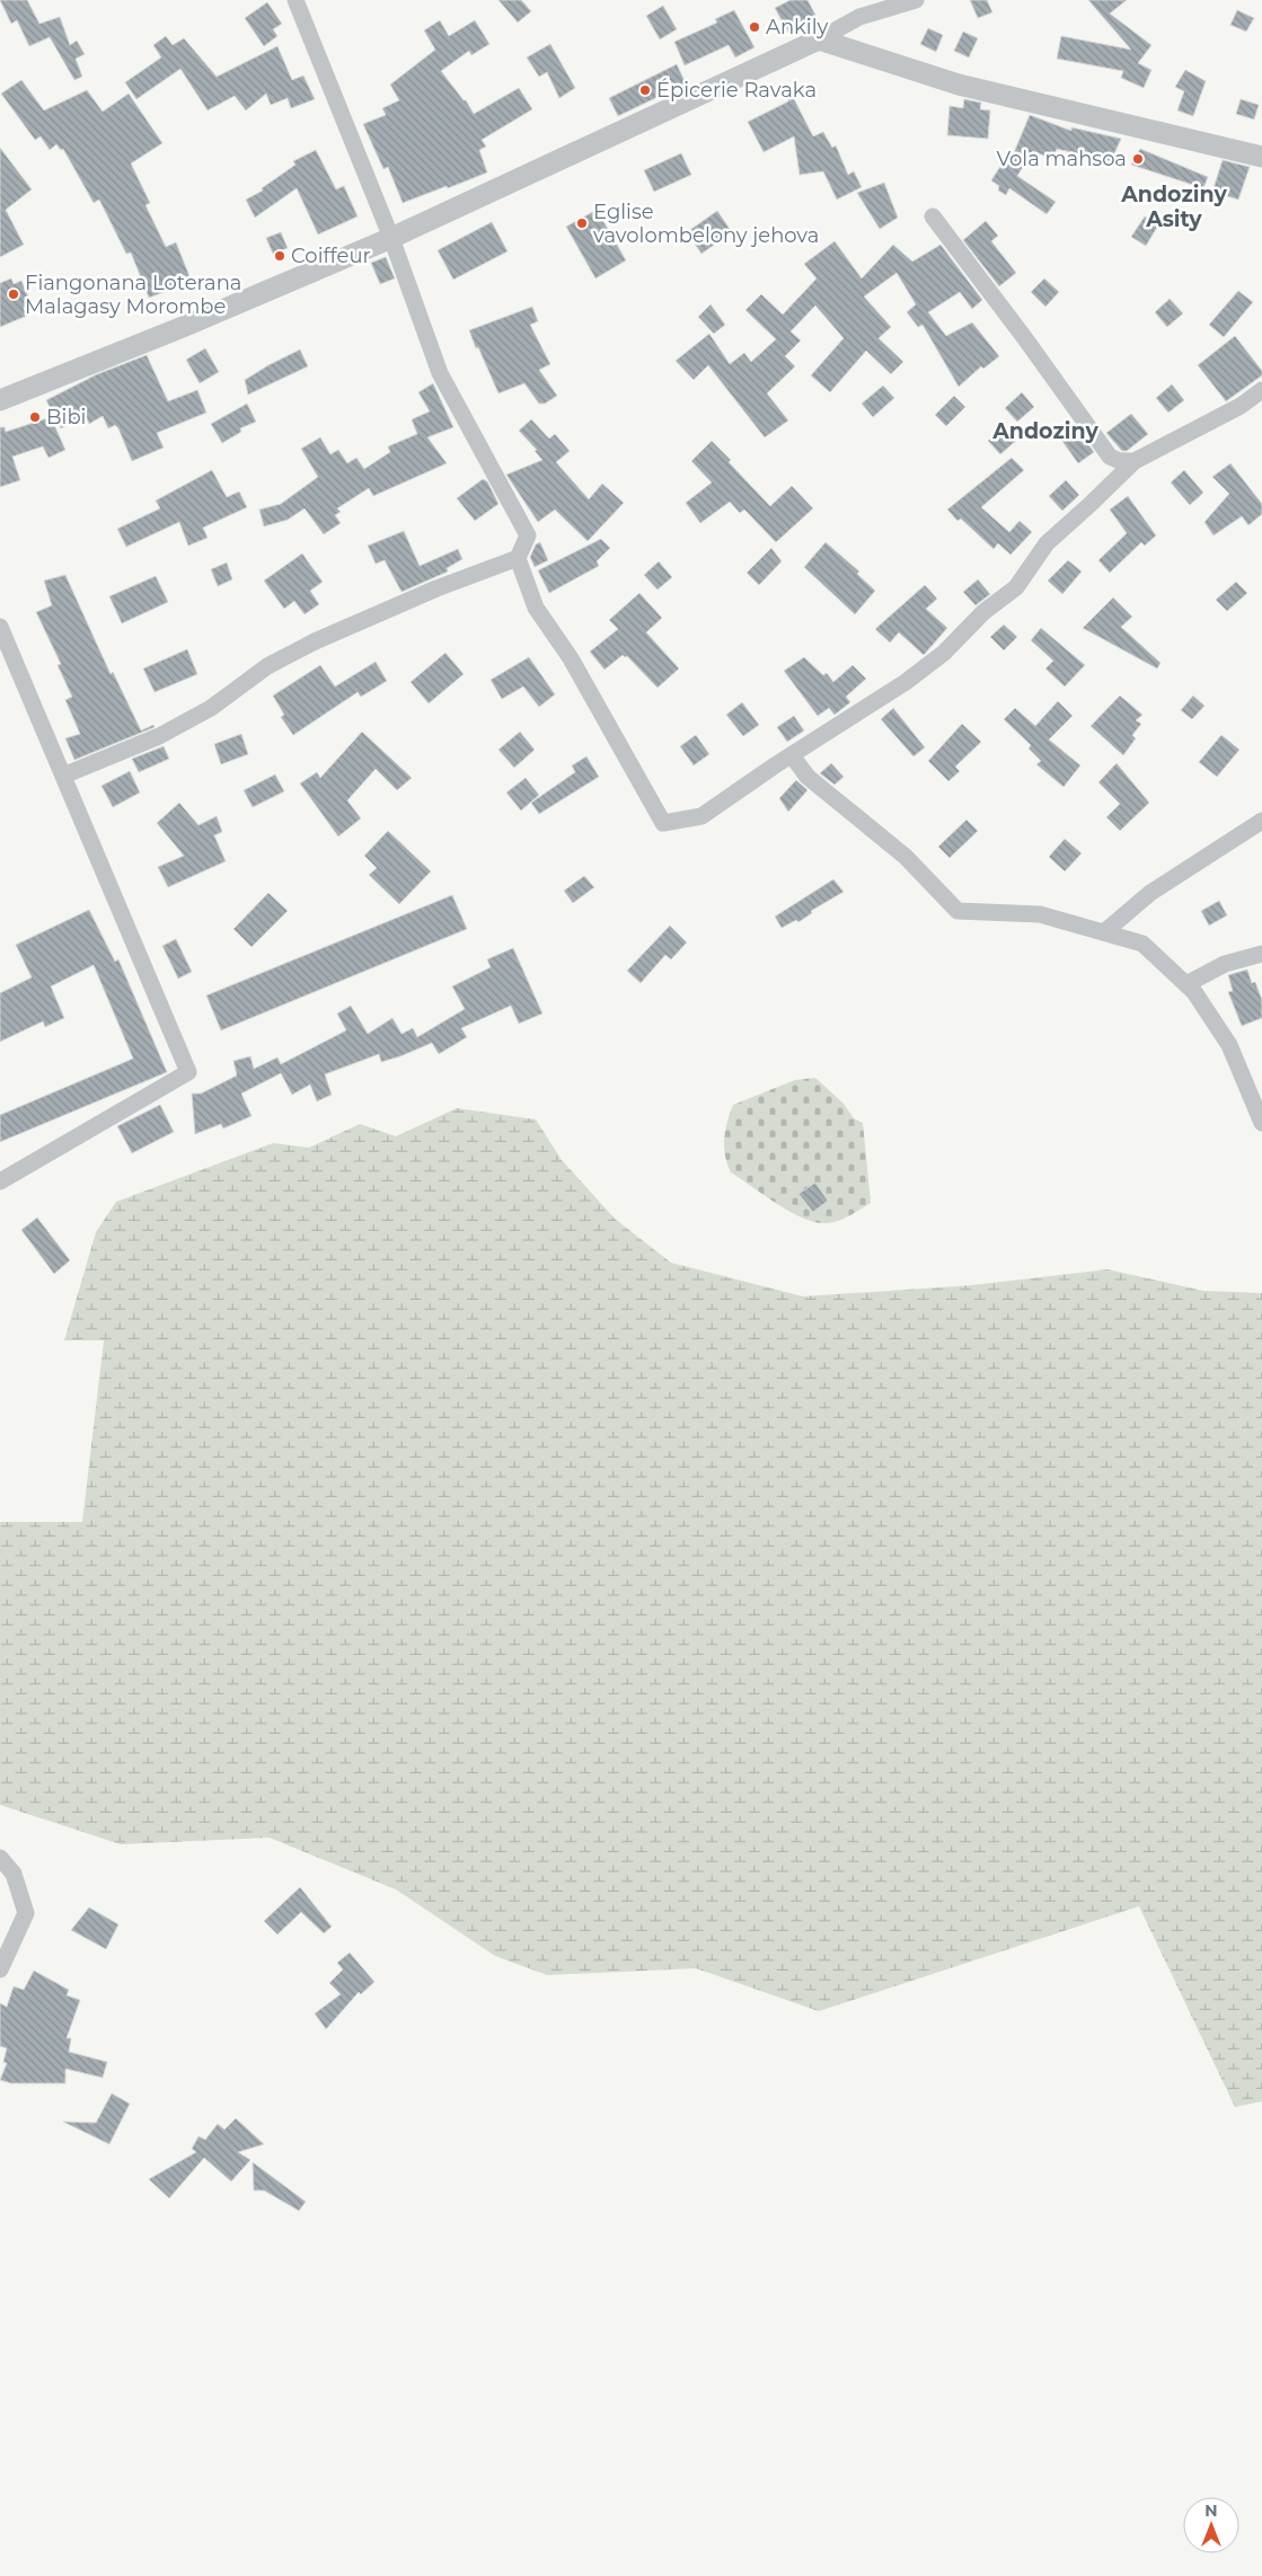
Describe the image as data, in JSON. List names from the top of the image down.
{
  "districts": ["Andoziny Asity", "Andoziny"],
  "places": [
    "Ankily",
    "Épicerie Ravaka",
    "Vola mahsoa",
    "Eglise vavolombelony jehova",
    "Coiffeur",
    "Fiangonana Loterana Malagasy Morombe",
    "Bibi"
  ],
  "north": "top"
}
